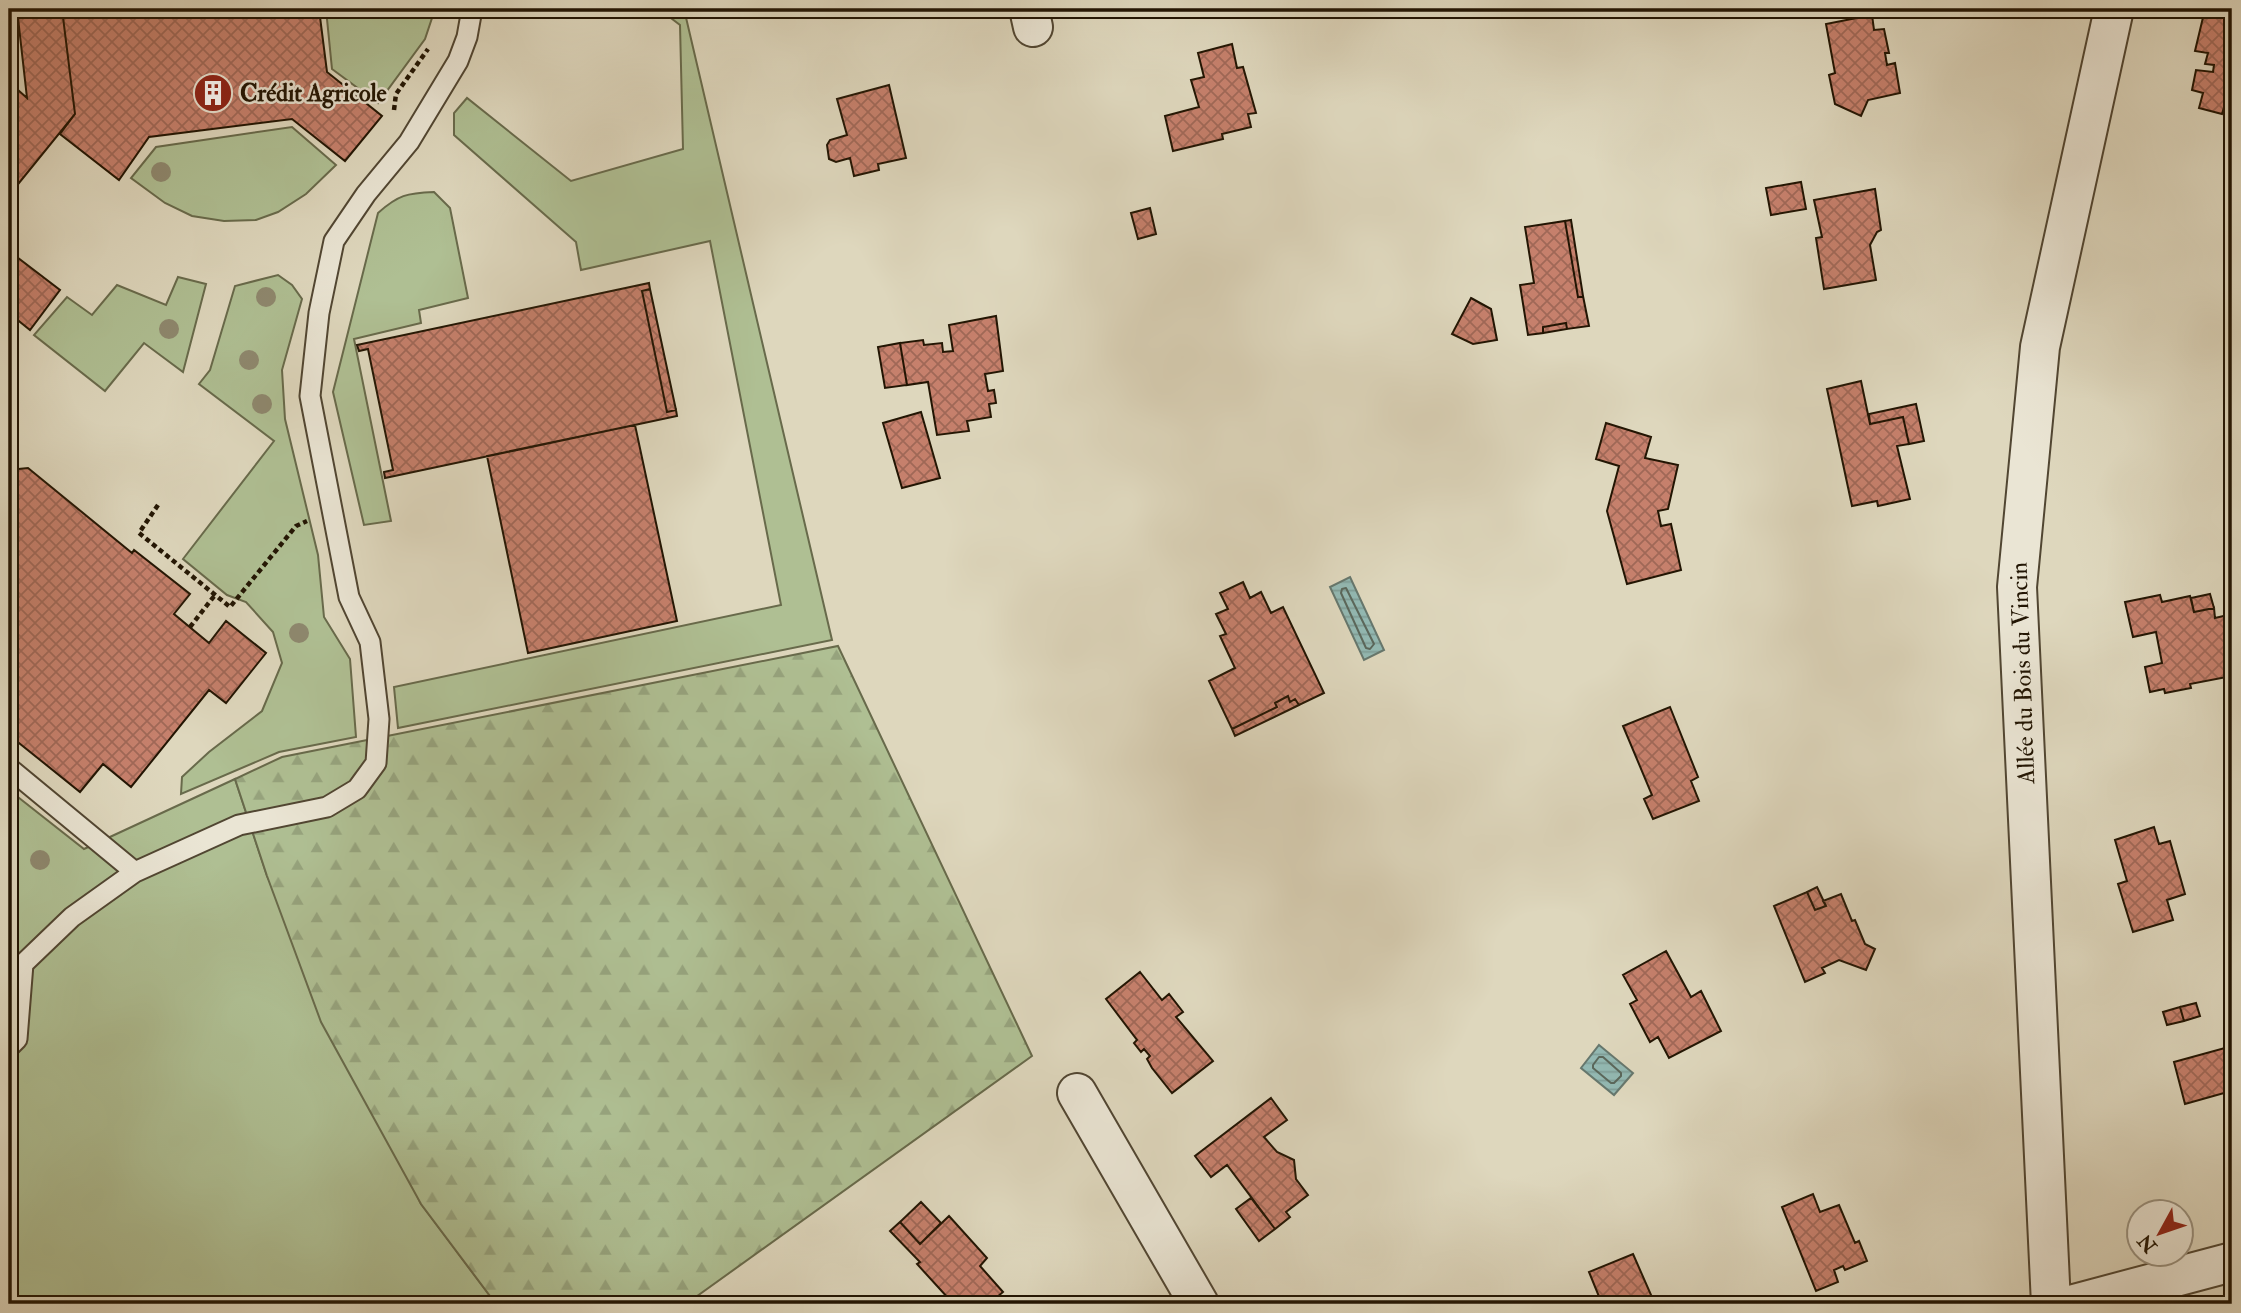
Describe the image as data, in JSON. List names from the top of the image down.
{
  "streets": {
    "street": ["Allée du Bois du Vincin"]
  },
  "places": {
    "building": ["Crédit Agricole"]
  },
  "north": "bottom left"
}
